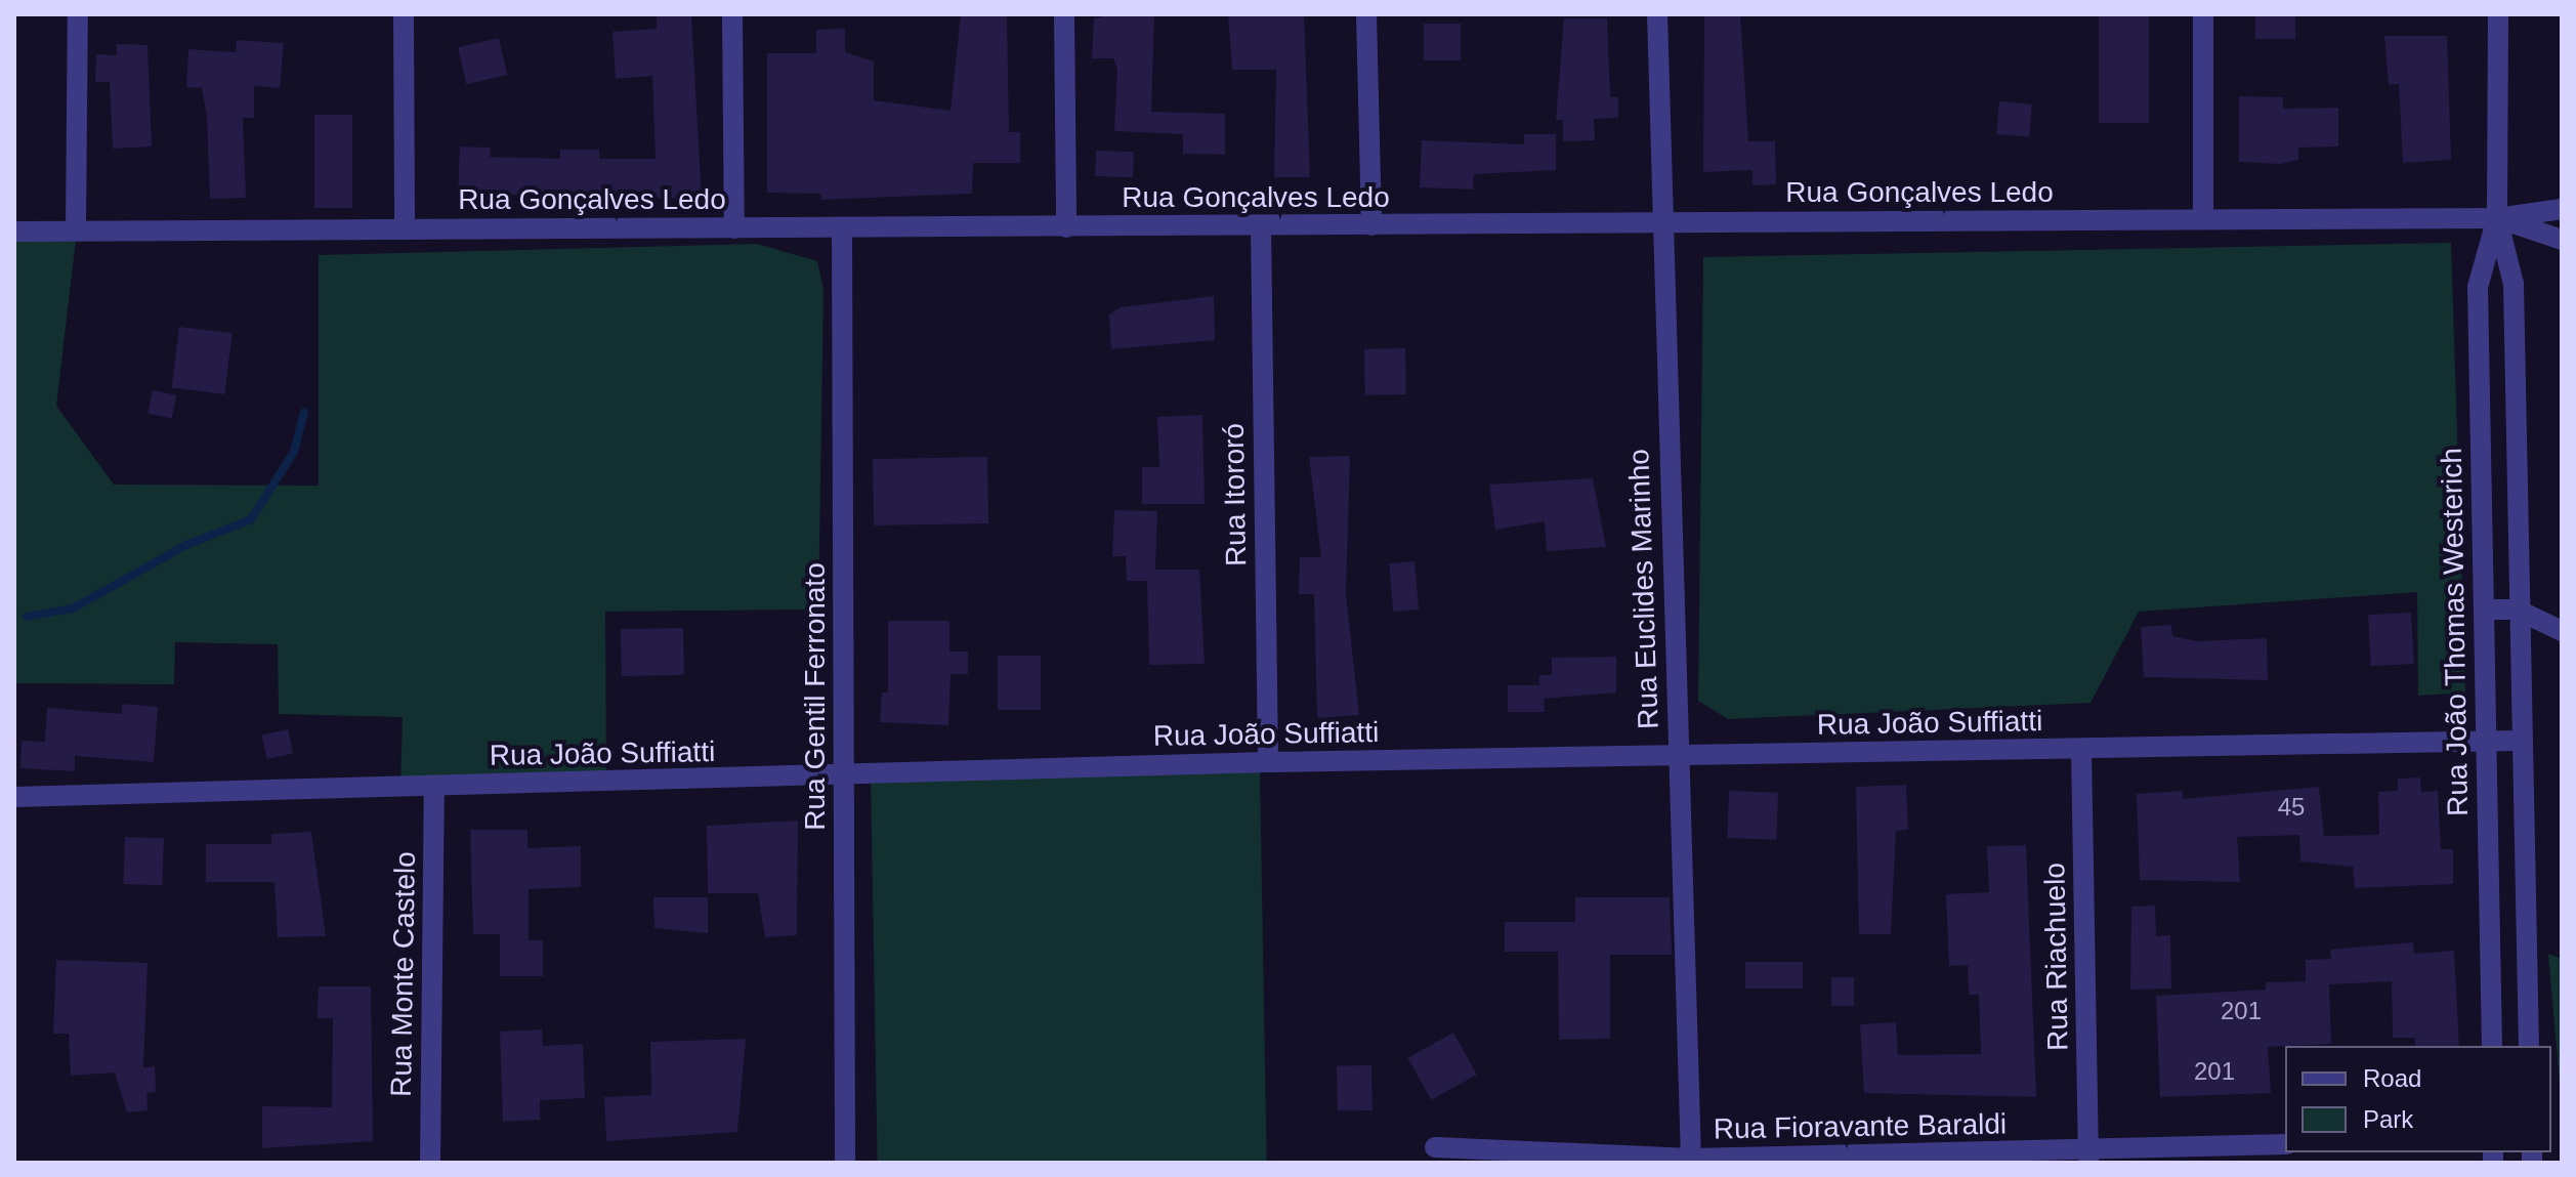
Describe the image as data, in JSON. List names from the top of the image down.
{
  "streets": {
    "street": [
      "Rua Gonçalves Ledo",
      "Rua Itororó",
      "Rua Euclides Marinho",
      "Rua João Thomas Westerich",
      "Rua Gentil Ferronato",
      "Rua João Suffiatti",
      "Rua Riachuelo",
      "Rua Monte Castelo",
      "Rua Fioravante Baraldi"
    ]
  },
  "crossings": [
    ["Rua Gonçalves Ledo", "Rua Itororó"],
    ["Rua Gonçalves Ledo", "Rua Euclides Marinho"],
    ["Rua Gonçalves Ledo", "Rua João Thomas Westerich"],
    ["Rua Gonçalves Ledo", "Rua Gentil Ferronato"],
    ["Rua Itororó", "Rua João Suffiatti"],
    ["Rua Euclides Marinho", "Rua João Suffiatti"],
    ["Rua Euclides Marinho", "Rua Fioravante Baraldi"],
    ["Rua João Thomas Westerich", "Rua João Suffiatti"],
    ["Rua Gentil Ferronato", "Rua João Suffiatti"],
    ["Rua João Suffiatti", "Rua Riachuelo"],
    ["Rua João Suffiatti", "Rua Monte Castelo"],
    ["Rua Riachuelo", "Rua Fioravante Baraldi"]
  ],
  "house_numbers": ["45", "201", "201"],
  "legend": ["Road", "Park"]
}
